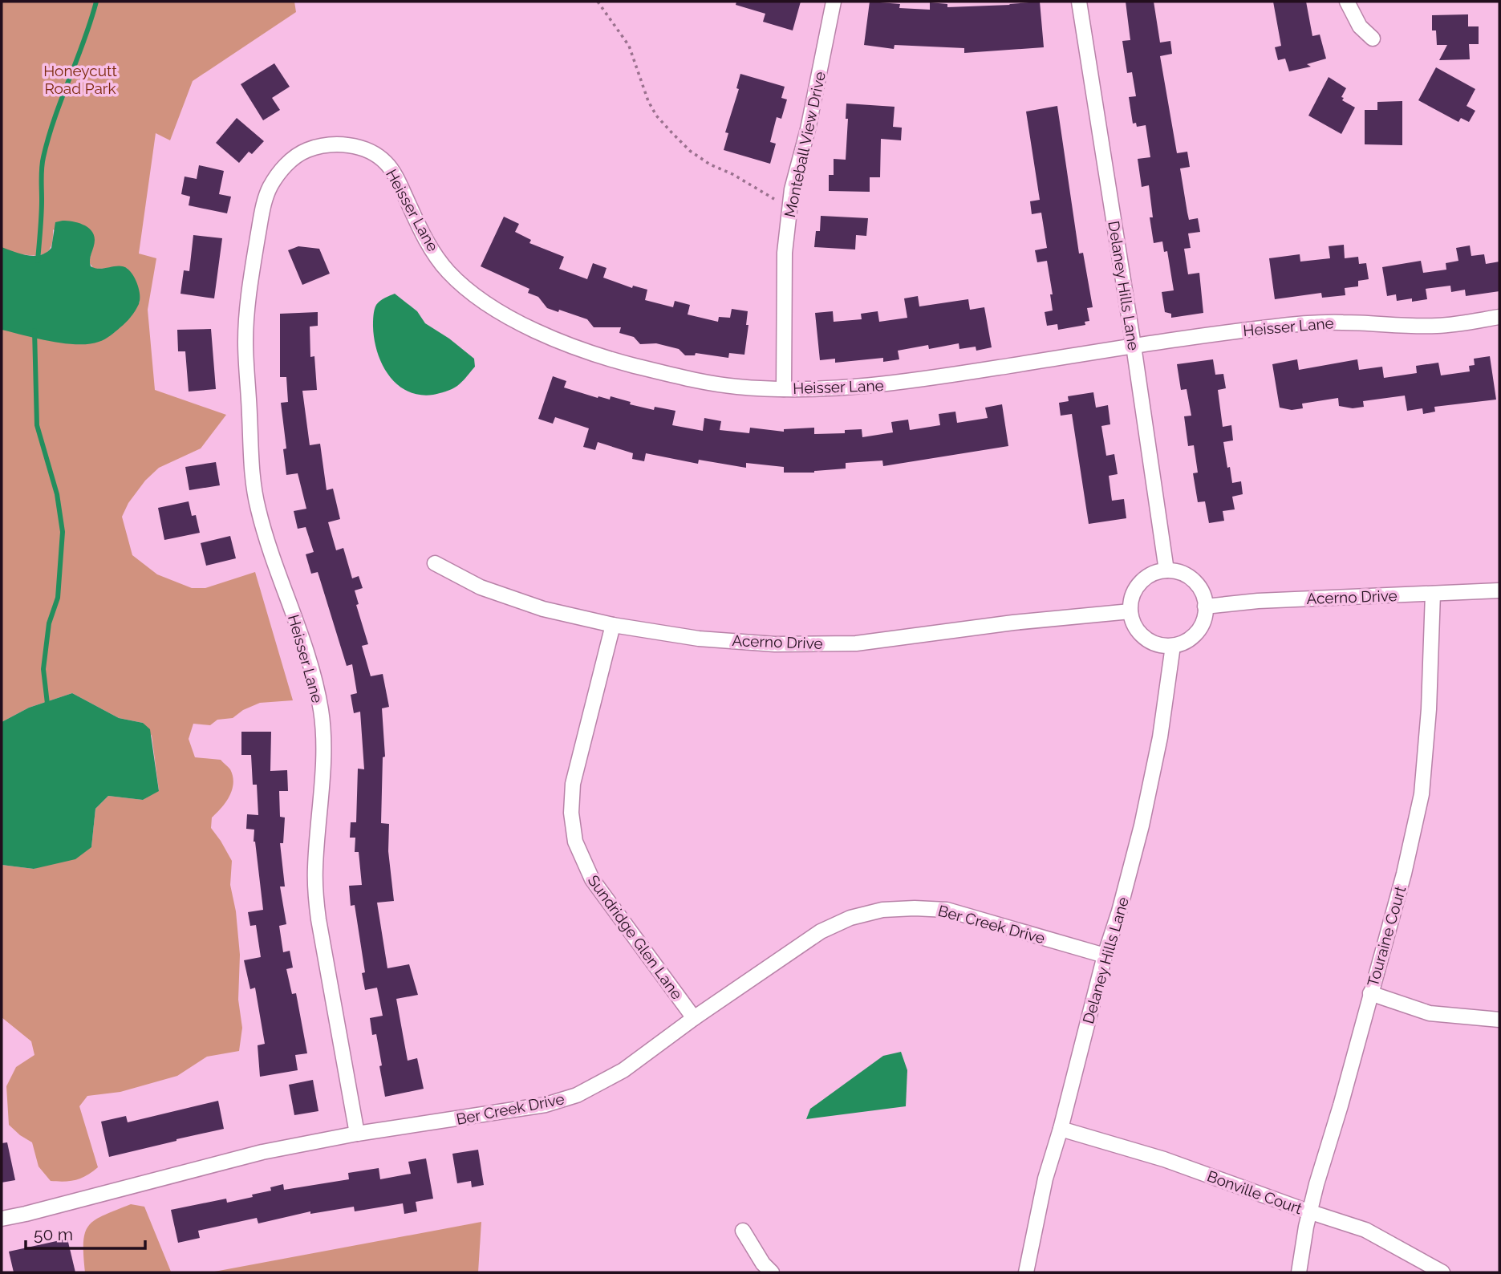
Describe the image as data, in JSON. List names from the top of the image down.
{
  "streets": {
    "street": [
      "Monteball View Drive",
      "Heisser Lane",
      "Delaney Hills Lane",
      "Acerno Drive",
      "Ber Creek Drive",
      "Touraine Court",
      "Sundridge Glen Lane",
      "Bonville Court"
    ]
  },
  "crossings": [
    ["Monteball View Drive", "Heisser Lane"],
    ["Heisser Lane", "Delaney Hills Lane"],
    ["Heisser Lane", "Ber Creek Drive"],
    ["Delaney Hills Lane", "Acerno Drive"],
    ["Delaney Hills Lane", "Ber Creek Drive"],
    ["Delaney Hills Lane", "Bonville Court"],
    ["Acerno Drive", "Touraine Court"],
    ["Acerno Drive", "Sundridge Glen Lane"],
    ["Ber Creek Drive", "Sundridge Glen Lane"],
    ["Touraine Court", "Bonville Court"]
  ],
  "parks": ["Honeycutt Road Park"],
  "scale_bar": "50 m"
}
